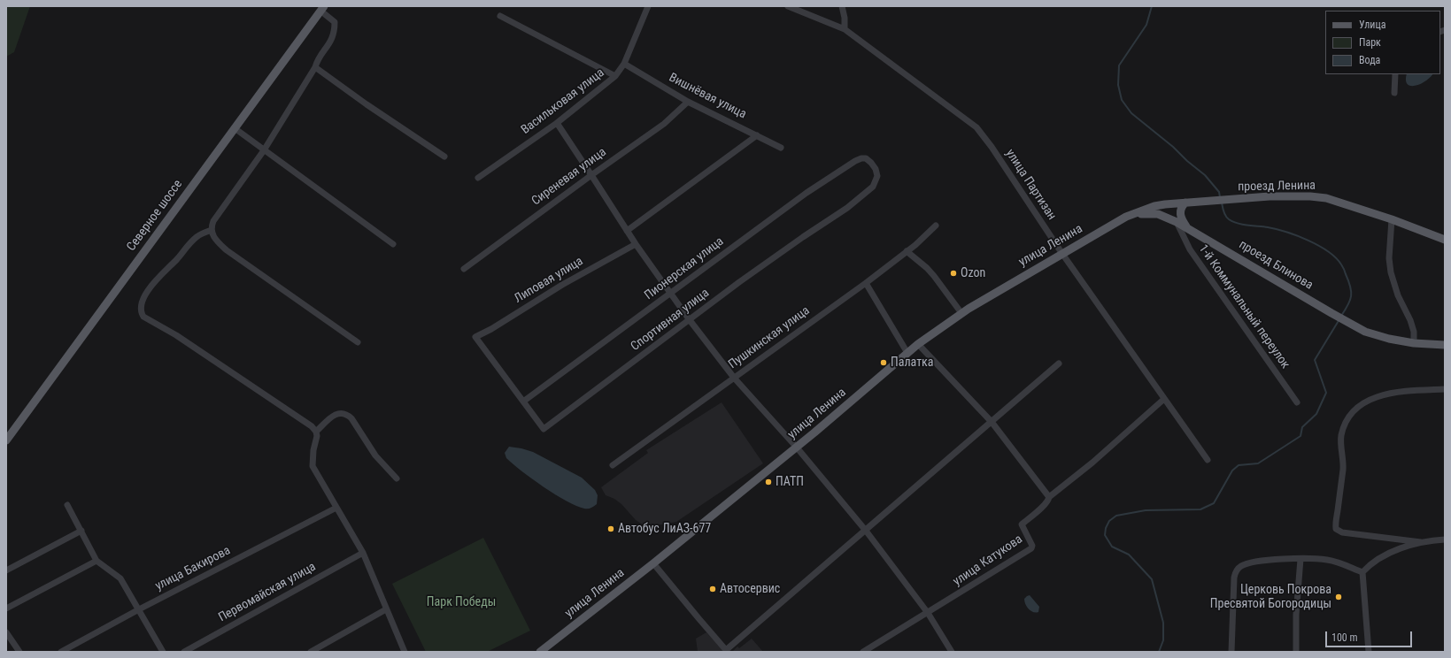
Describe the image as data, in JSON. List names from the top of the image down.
{
  "streets": {
    "main road": [
      "проезд Ленина",
      "Северное шоссе",
      "улица Ленина",
      "проезд Блинова"
    ],
    "street": [
      "Вишнёвая улица",
      "Васильковая улица",
      "Сиреневая улица",
      "улица Партизан",
      "Пионерская улица",
      "Липовая улица",
      "1-й Коммунальный переулок",
      "Спортивная улица",
      "Пушкинская улица",
      "улица Катукова",
      "улица Бакирова",
      "Первомайская улица"
    ]
  },
  "crossings": [
    ["Вишнёвая улица", "Васильковая улица"],
    ["Вишнёвая улица", "Сиреневая улица"],
    ["улица Партизан", "улица Ленина"],
    ["улица Партизан", "улица Катукова"],
    ["проезд Ленина", "улица Ленина"],
    ["проезд Ленина", "проезд Блинова"],
    ["улица Ленина", "проезд Блинова"],
    ["проезд Блинова", "1-й Коммунальный переулок"],
    ["Пионерская улица", "Спортивная улица"],
    ["Липовая улица", "Спортивная улица"]
  ],
  "parks": ["Парк Победы"],
  "places": [
    "Ozon",
    "Палатка",
    "ПАТП",
    "Автобус ЛиАЗ-677",
    "Автосервис",
    "Церковь Покрова Пресвятой Богородицы"
  ],
  "legend": ["Улица", "Парк", "Вода"],
  "scale_bar": "100 m"
}
